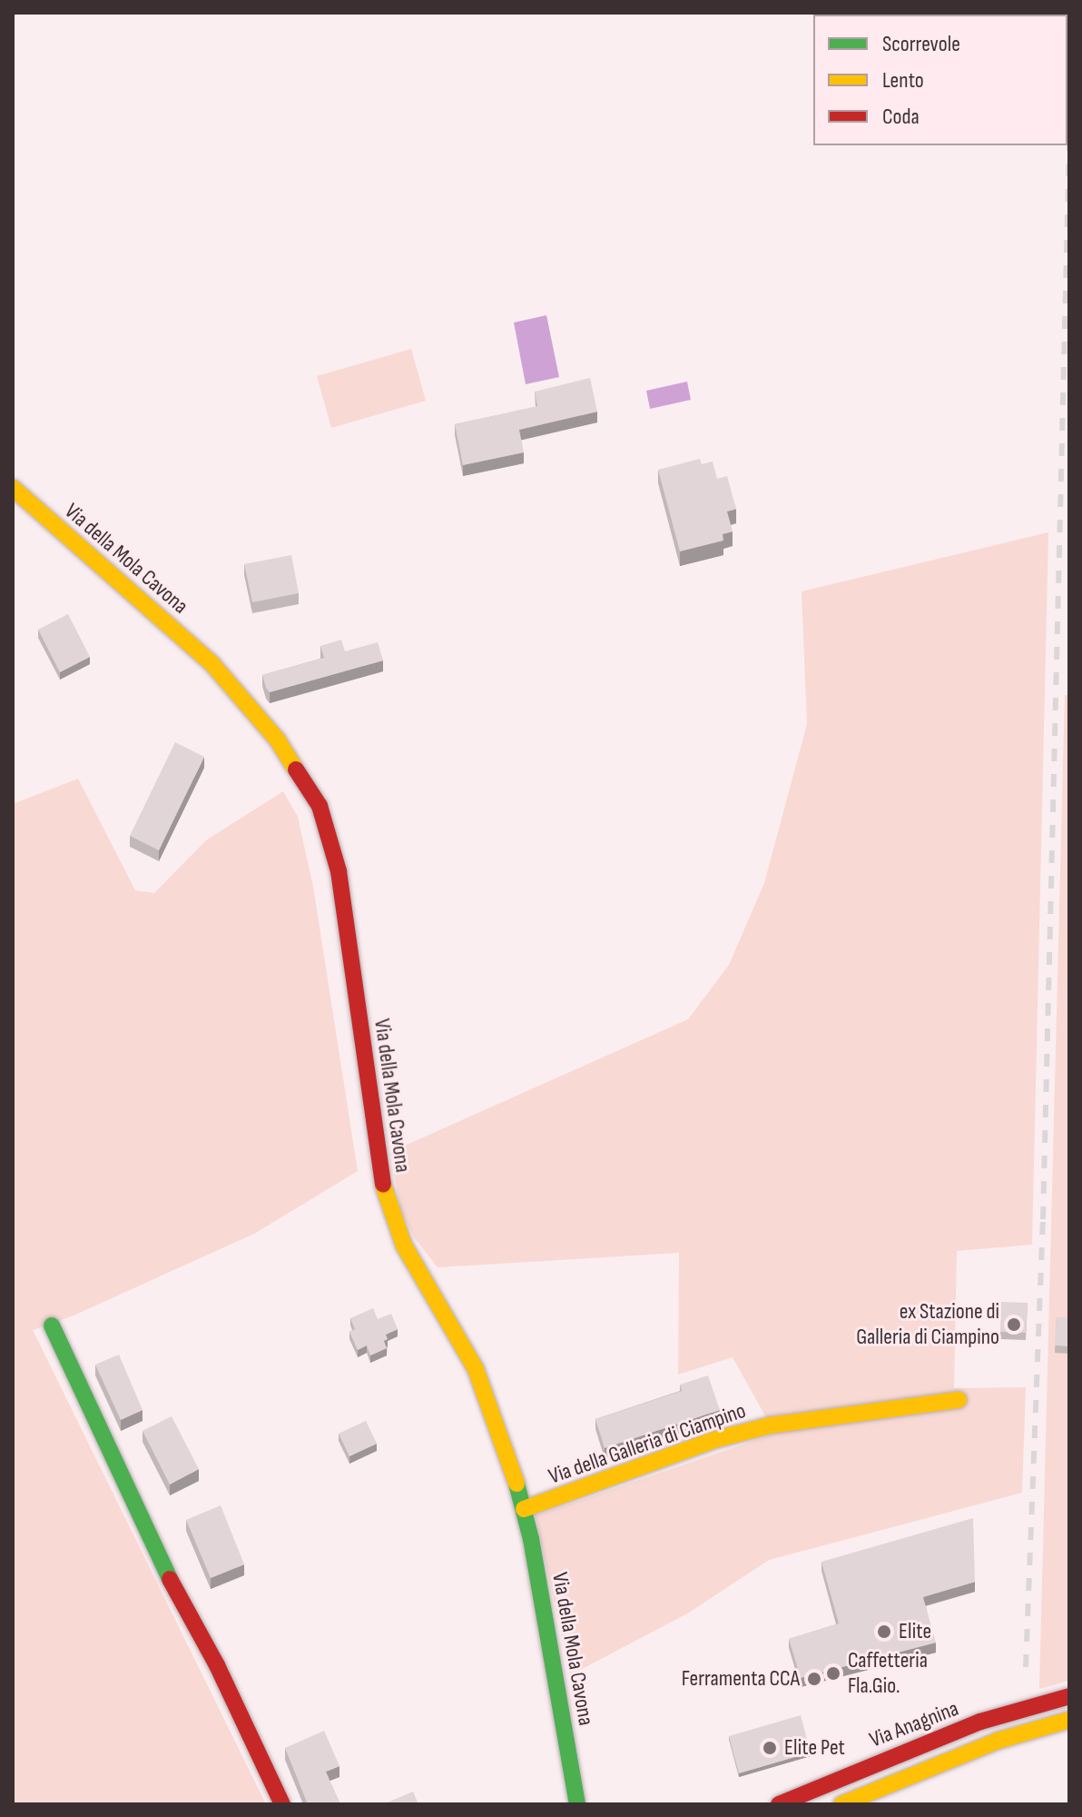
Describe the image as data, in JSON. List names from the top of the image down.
{
  "streets": {
    "main road": ["Via della Mola Cavona", "Via della Galleria di Ciampino", "Via Anagnina"]
  },
  "crossings": [
    ["Via della Mola Cavona", "Via della Galleria di Ciampino"]
  ],
  "places": [
    "ex Stazione di Galleria di Ciampino",
    "Elite",
    "Caffetteria Fla.Gio.",
    "Ferramenta CCA",
    "Elite Pet"
  ],
  "legend": ["Scorrevole", "Lento", "Coda"]
}
